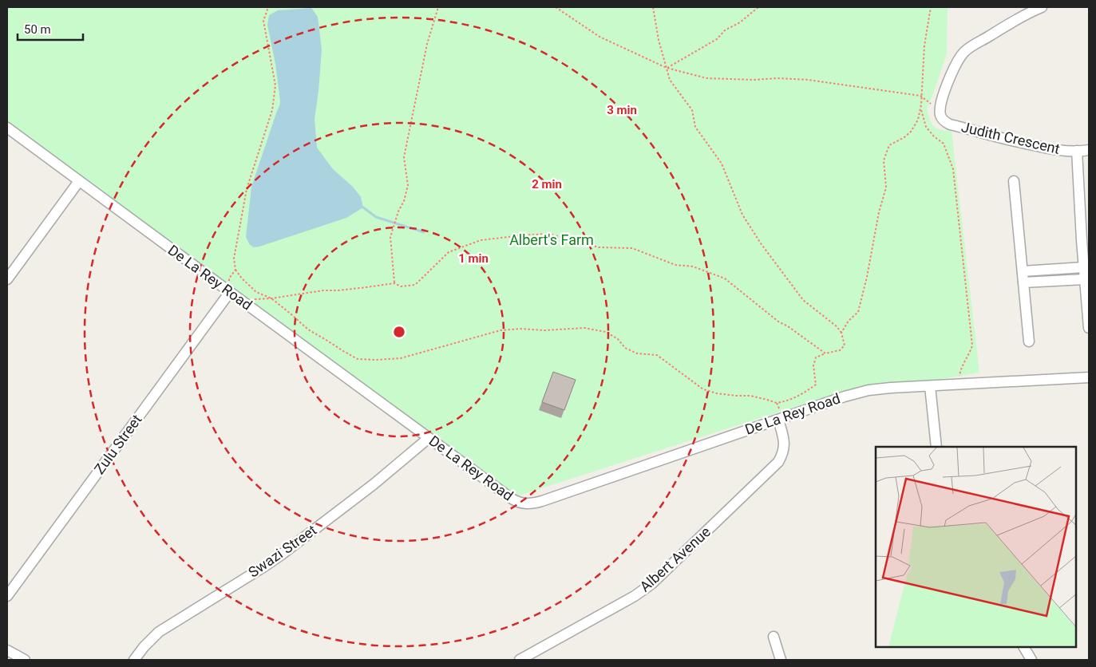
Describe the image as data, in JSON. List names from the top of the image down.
{
  "streets": {
    "street": [
      "Judith Crescent",
      "De La Rey Road",
      "Zulu Street",
      "Swazi Street",
      "Albert Avenue"
    ]
  },
  "crossings": [
    ["De La Rey Road", "Zulu Street"],
    ["De La Rey Road", "Swazi Street"],
    ["De La Rey Road", "Albert Avenue"]
  ],
  "parks": ["Albert's Farm"],
  "scale_bar": "50 m",
  "rings": ["3 min", "2 min", "1 min"]
}
